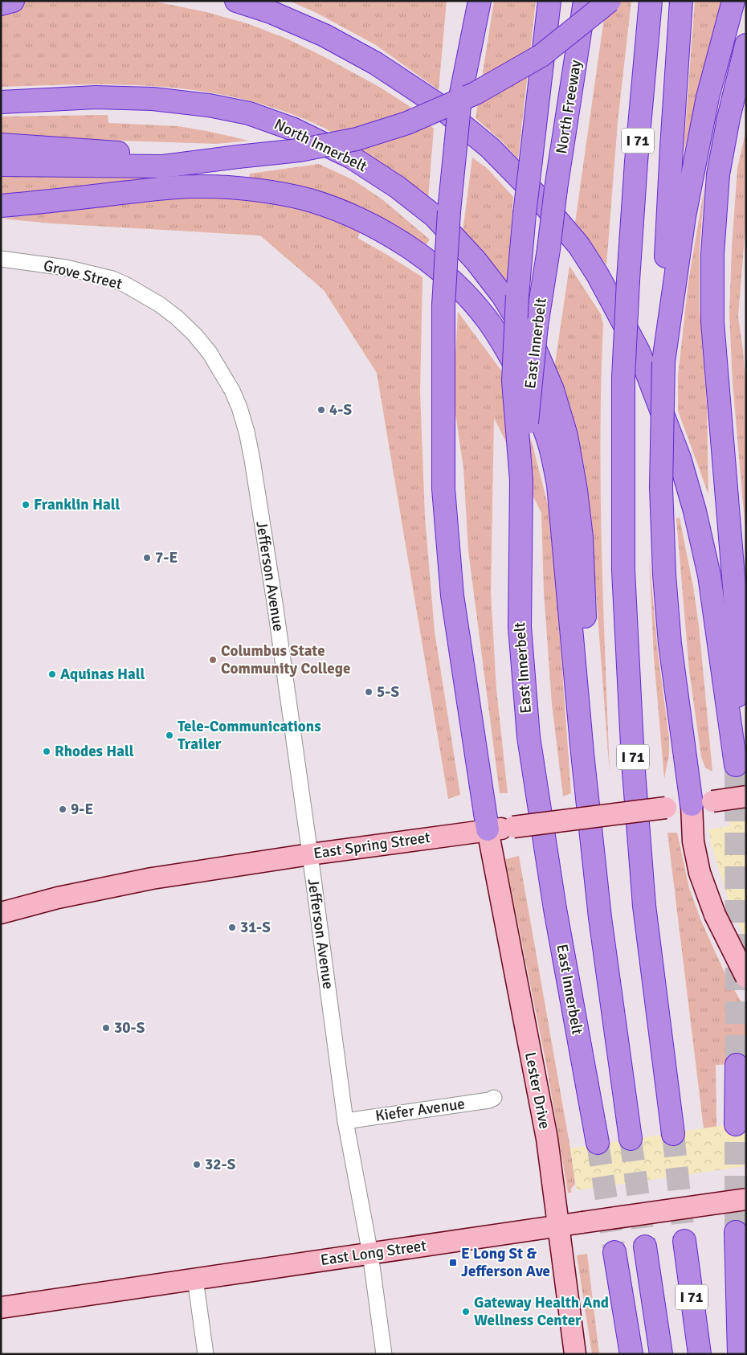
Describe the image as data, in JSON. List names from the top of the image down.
{
  "streets": {
    "highway": [
      "North Freeway",
      "I 71",
      "North Innerbelt",
      "East Innerbelt"
    ],
    "main road": ["East Spring Street", "Lester Drive", "East Long Street"],
    "street": ["Grove Street", "Jefferson Avenue", "Kiefer Avenue"]
  },
  "crossings": [
    ["North Freeway", "East Innerbelt"],
    ["Grove Street", "Jefferson Avenue"],
    ["Jefferson Avenue", "East Spring Street"],
    ["Jefferson Avenue", "Kiefer Avenue"],
    ["Jefferson Avenue", "East Long Street"],
    ["East Spring Street", "Lester Drive"],
    ["Lester Drive", "East Long Street"]
  ],
  "places": {
    "other": [
      "4-S",
      "Franklin Hall",
      "7-E",
      "Columbus State Community College",
      "Aquinas Hall",
      "5-S",
      "Tele-Communications Trailer",
      "Rhodes Hall",
      "9-E",
      "31-S",
      "30-S",
      "32-S",
      "Gateway Health And Wellness Center"
    ],
    "transit": ["E Long St & Jefferson Ave"]
  }
}
